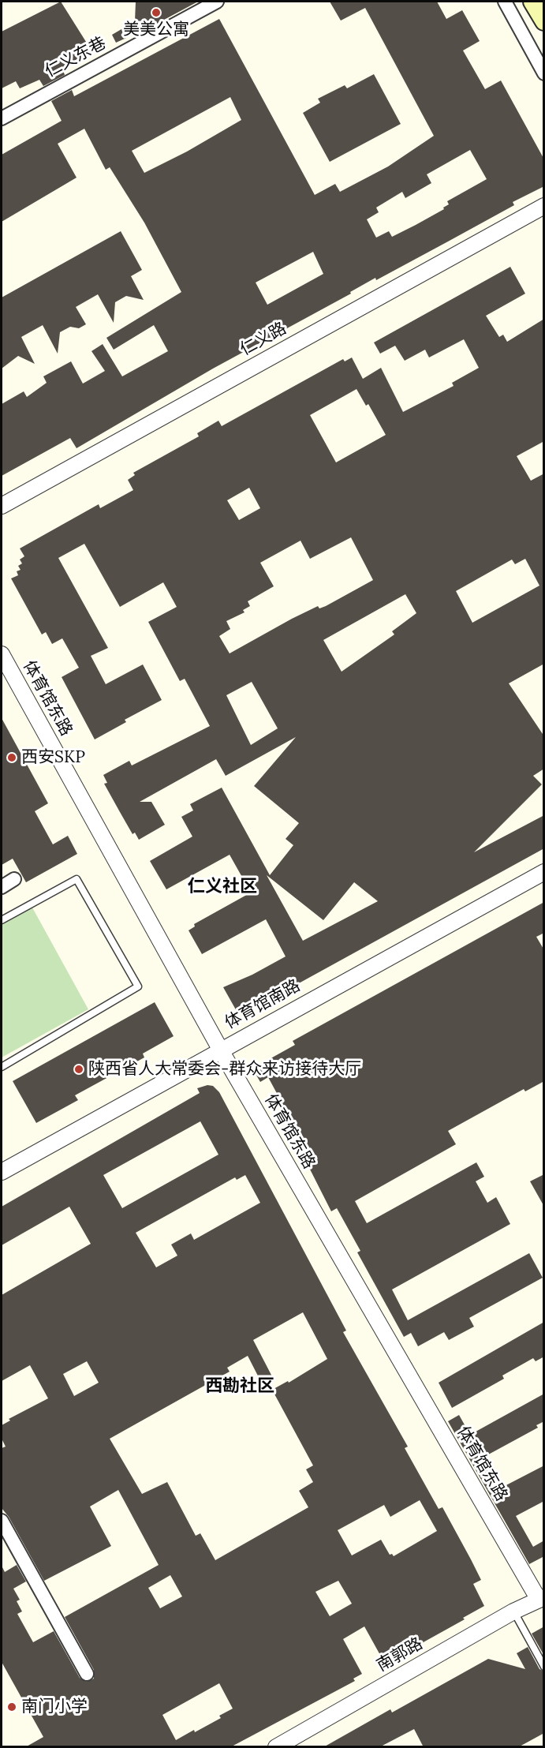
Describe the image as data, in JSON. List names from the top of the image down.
{
  "streets": {
    "street": [
      "仁义东巷",
      "仁义路",
      "体育馆东路",
      "体育馆南路",
      "南郭路"
    ]
  },
  "crossings": [
    ["体育馆东路", "体育馆南路"],
    ["体育馆东路", "南郭路"]
  ],
  "districts": ["仁义社区", "西勘社区"],
  "places": [
    "美美公寓",
    "西安SKP",
    "陕西省人大常委会-群众来访接待大厅",
    "南门小学"
  ]
}
